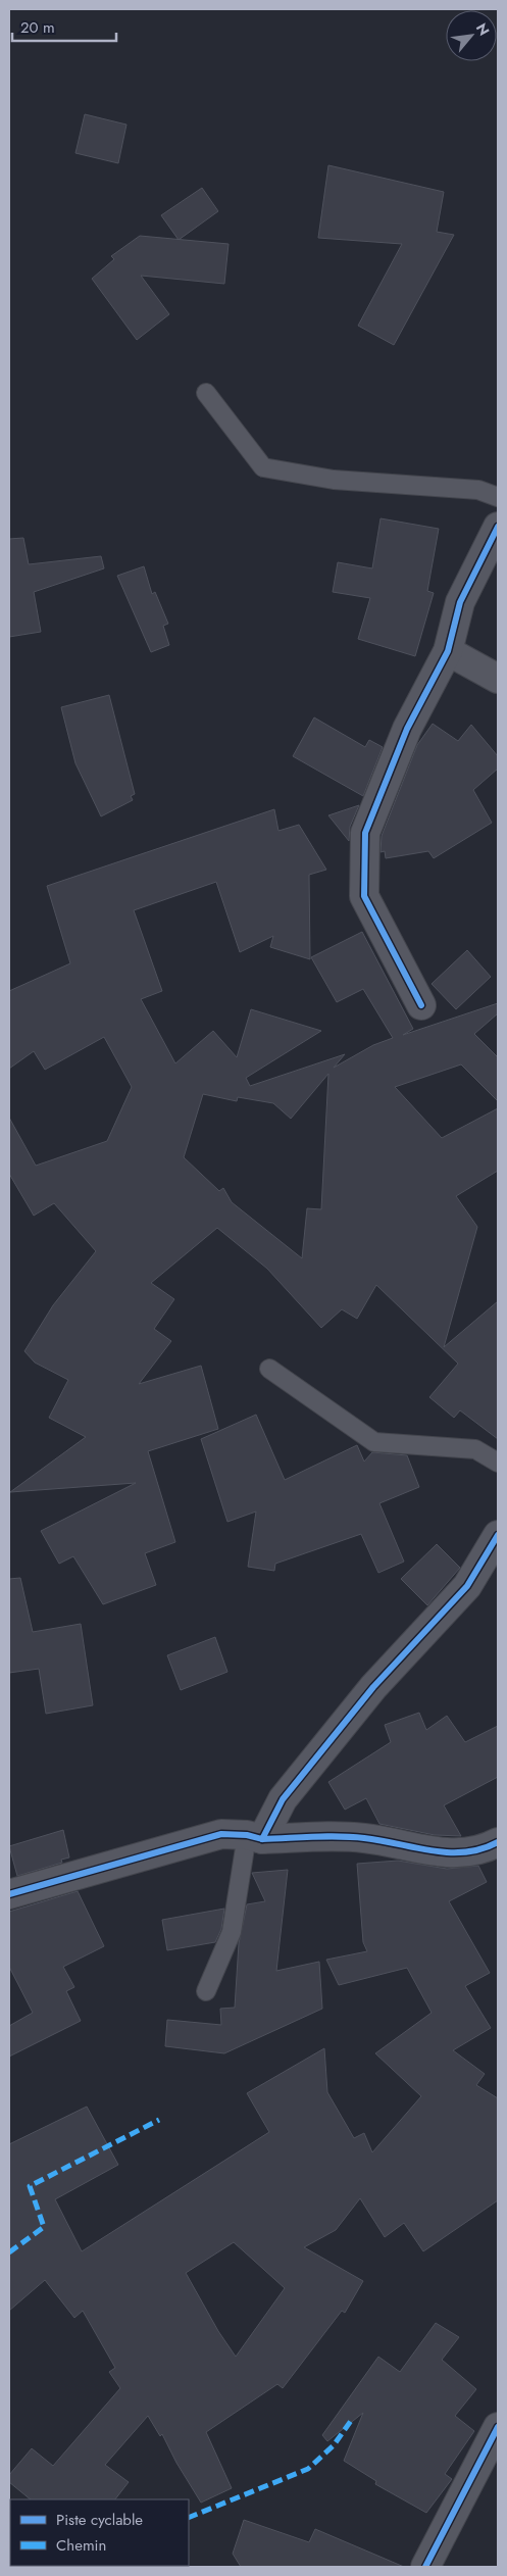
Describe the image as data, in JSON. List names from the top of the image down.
{
  "legend": ["Piste cyclable", "Chemin"],
  "scale_bar": "20 m",
  "north": "top right"
}
